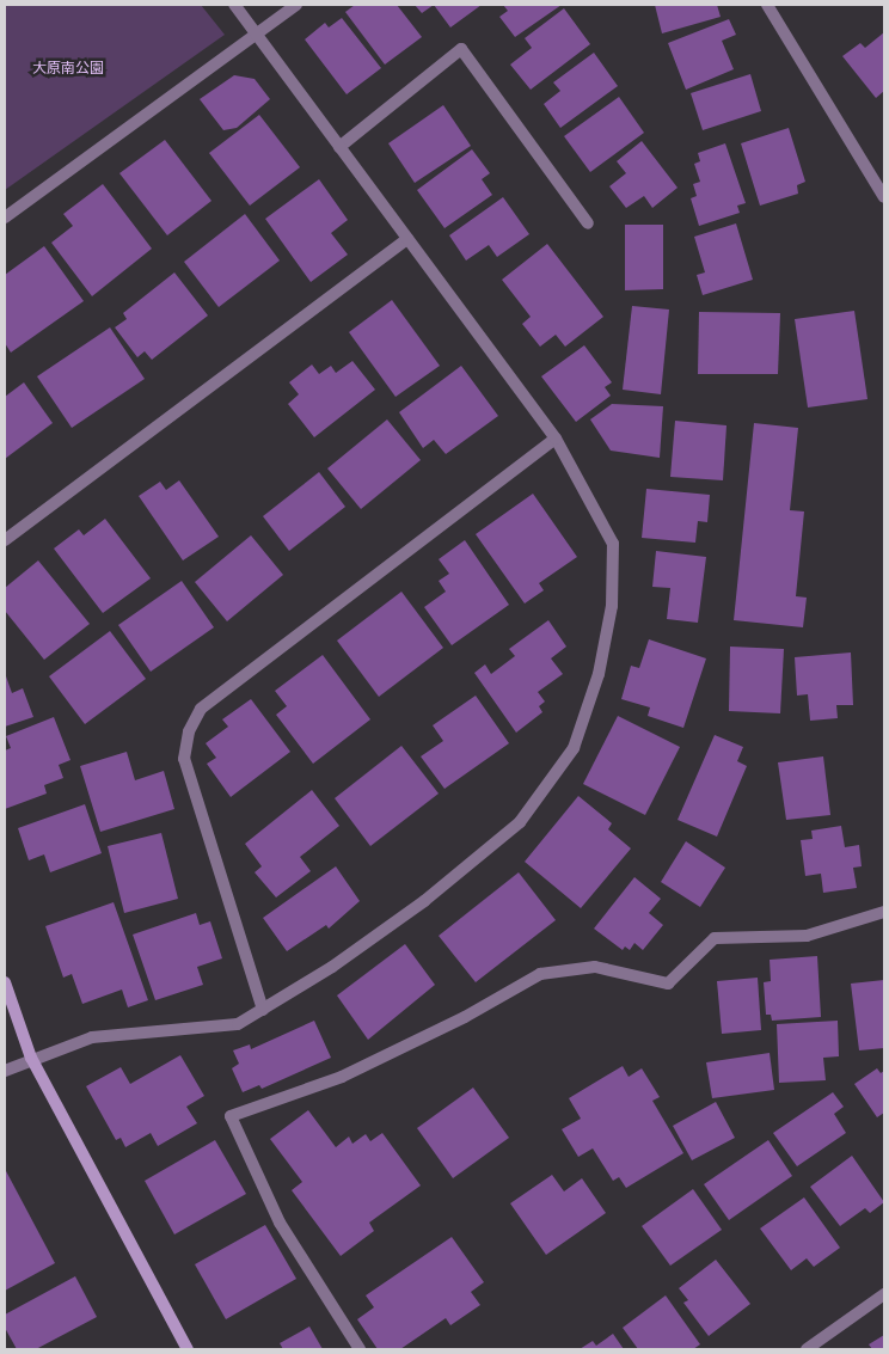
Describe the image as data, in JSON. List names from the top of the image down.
{
  "parks": ["大原南公園"]
}
